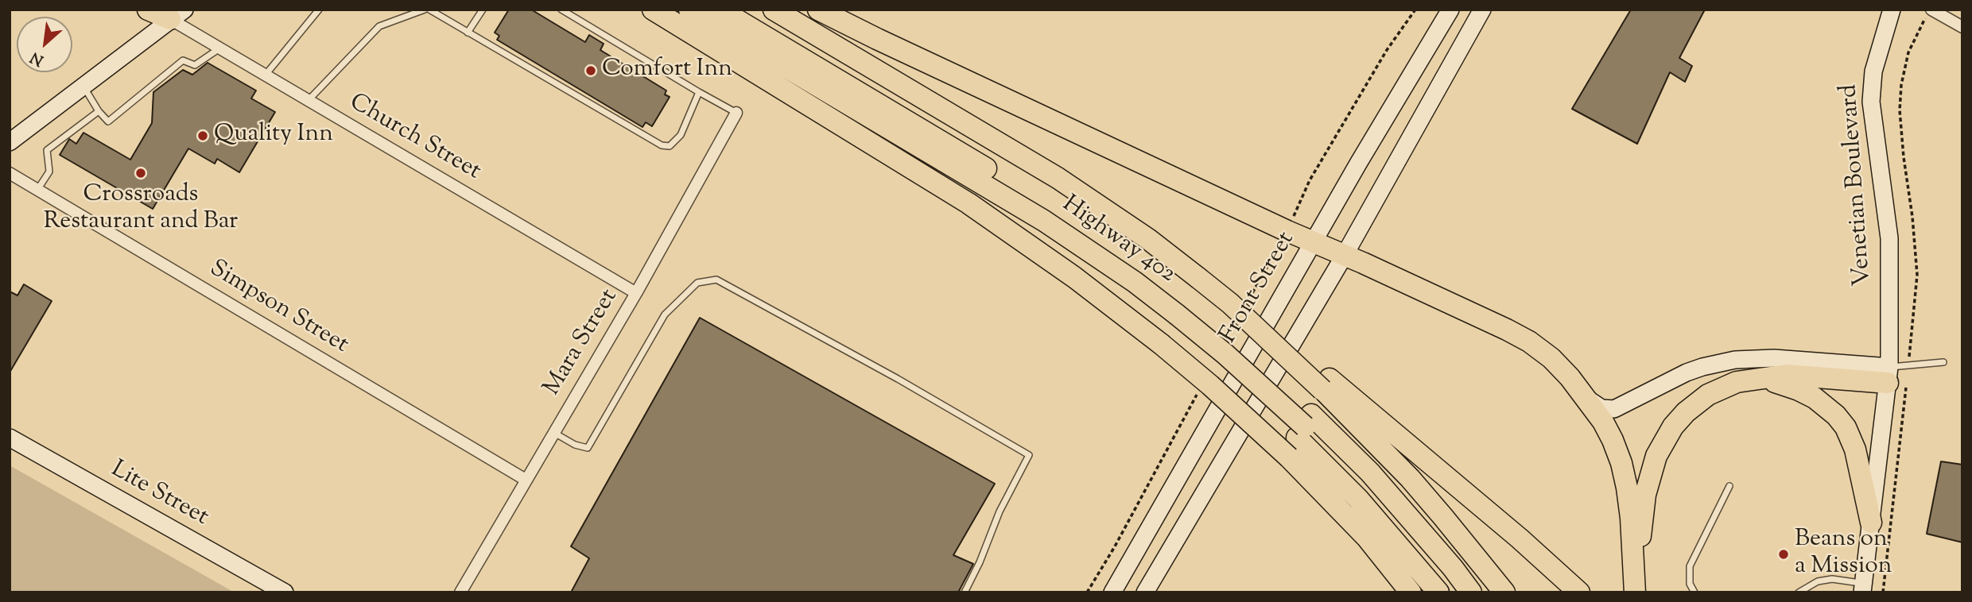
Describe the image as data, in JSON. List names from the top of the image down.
{
  "streets": {
    "highway": ["Highway 402"],
    "main road": ["Venetian Boulevard", "Front Street", "Lite Street"],
    "street": ["Church Street", "Simpson Street", "Mara Street"]
  },
  "crossings": [
    ["Church Street", "Mara Street"],
    ["Simpson Street", "Mara Street"]
  ],
  "places": [
    "Comfort Inn",
    "Quality Inn",
    "Crossroads Restaurant and Bar",
    "Beans on a Mission"
  ],
  "north": "bottom left"
}
